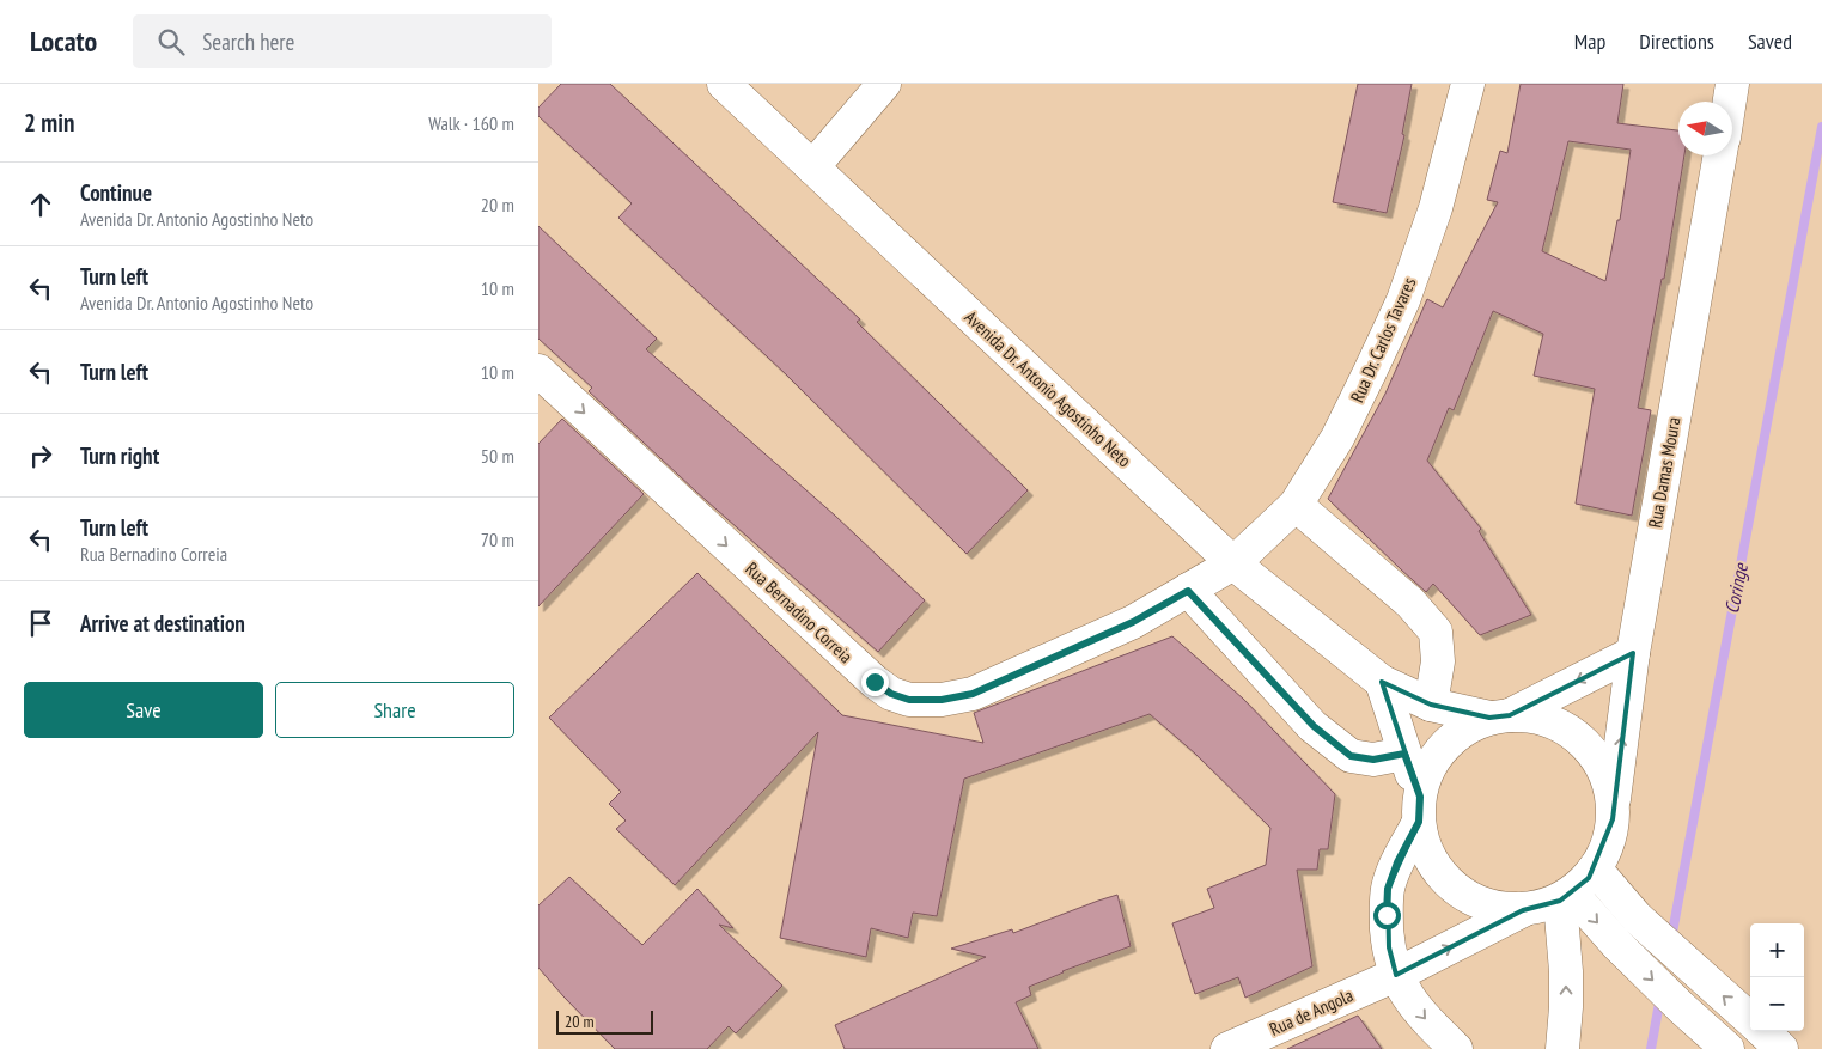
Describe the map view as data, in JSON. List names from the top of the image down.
{
  "streets": {
    "street": [
      "Rua Dr. Carlos Tavares",
      "Avenida Dr. Antonio Agostinho Neto",
      "Rua Damas Moura",
      "Rua Bernadino Correia",
      "Rua de Angola"
    ]
  },
  "crossings": [
    ["Rua Dr. Carlos Tavares", "Avenida Dr. Antonio Agostinho Neto"],
    ["Rua Dr. Carlos Tavares", "Rua Bernadino Correia"],
    ["Avenida Dr. Antonio Agostinho Neto", "Rua Damas Moura"],
    ["Avenida Dr. Antonio Agostinho Neto", "Rua Bernadino Correia"],
    ["Avenida Dr. Antonio Agostinho Neto", "Rua de Angola"],
    ["Rua Damas Moura", "Rua de Angola"]
  ],
  "one_way": ["Rua Bernadino Correia", "Rua de Angola"],
  "water": ["Coringe"],
  "scale_bar": "20 m",
  "north": "left",
  "page": {
    "header": "Locato",
    "search": "Search here",
    "nav": ["Map", "Directions", "Saved"],
    "heading": ["2 min", "Walk · 160 m"],
    "list": [
      ["Continue", "Avenida Dr. Antonio Agostinho Neto", "20 m"],
      ["Turn left", "Avenida Dr. Antonio Agostinho Neto", "10 m"],
      ["Turn left", "10 m"],
      ["Turn right", "50 m"],
      ["Turn left", "Rua Bernadino Correia", "70 m"],
      "Arrive at destination"
    ],
    "buttons": ["Save", "Share"],
    "map_buttons": ["+", "−"],
    "scale": "20 m"
  }
}
